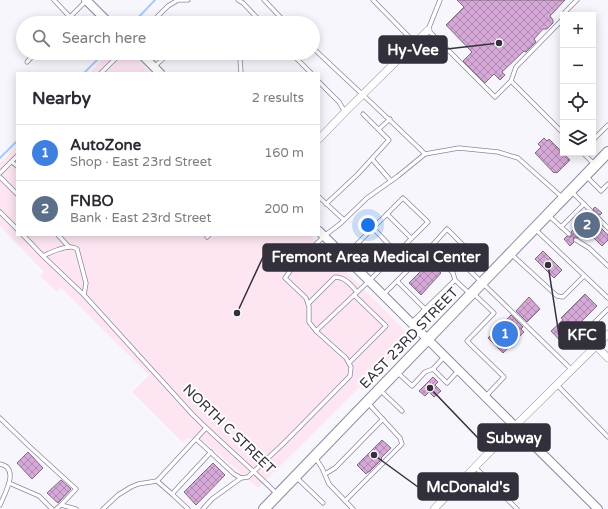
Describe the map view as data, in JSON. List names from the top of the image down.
{
  "streets": {
    "main road": ["EAST 23RD STREET"],
    "lane": ["NORTH C STREET"]
  },
  "crossings": [
    ["EAST 23RD STREET", "NORTH C STREET"]
  ],
  "places": [
    "Hy-Vee",
    "KFC",
    "Fremont Area Medical Center",
    "Subway",
    "McDonald's"
  ],
  "page": {
    "map_buttons": ["+", "−"],
    "search": "Search here",
    "heading": ["Nearby", "2 results"],
    "list": [
      {
        "mark": "1",
        "name": "AutoZone",
        "note": "Shop · East 23rd Street",
        "value": "160 m"
      },
      {
        "mark": "2",
        "name": "FNBO",
        "note": "Bank · East 23rd Street",
        "value": "200 m"
      }
    ],
    "pins": ["2", "1"]
  }
}
